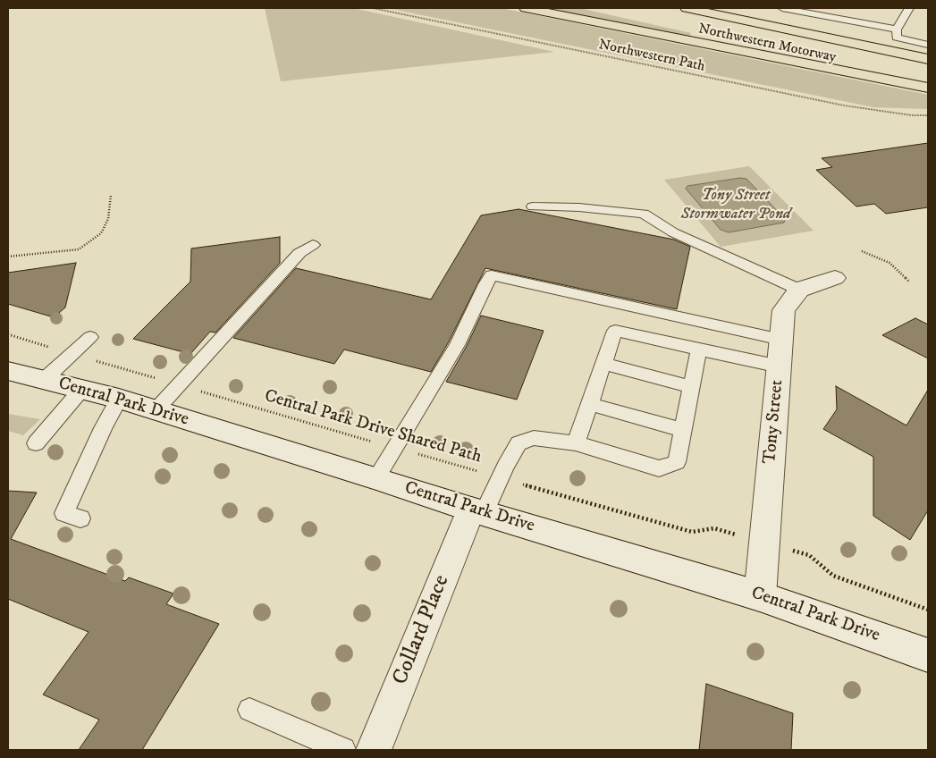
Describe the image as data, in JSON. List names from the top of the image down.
{
  "streets": {
    "highway": ["Northwestern Motorway"],
    "main road": ["Central Park Drive", "Tony Street", "Collard Place"],
    "path": ["Northwestern Path", "Central Park Drive Shared Path"]
  },
  "crossings": [
    ["Central Park Drive", "Tony Street"],
    ["Central Park Drive", "Collard Place"]
  ],
  "water": ["Tony Street Stormwater Pond"]
}
